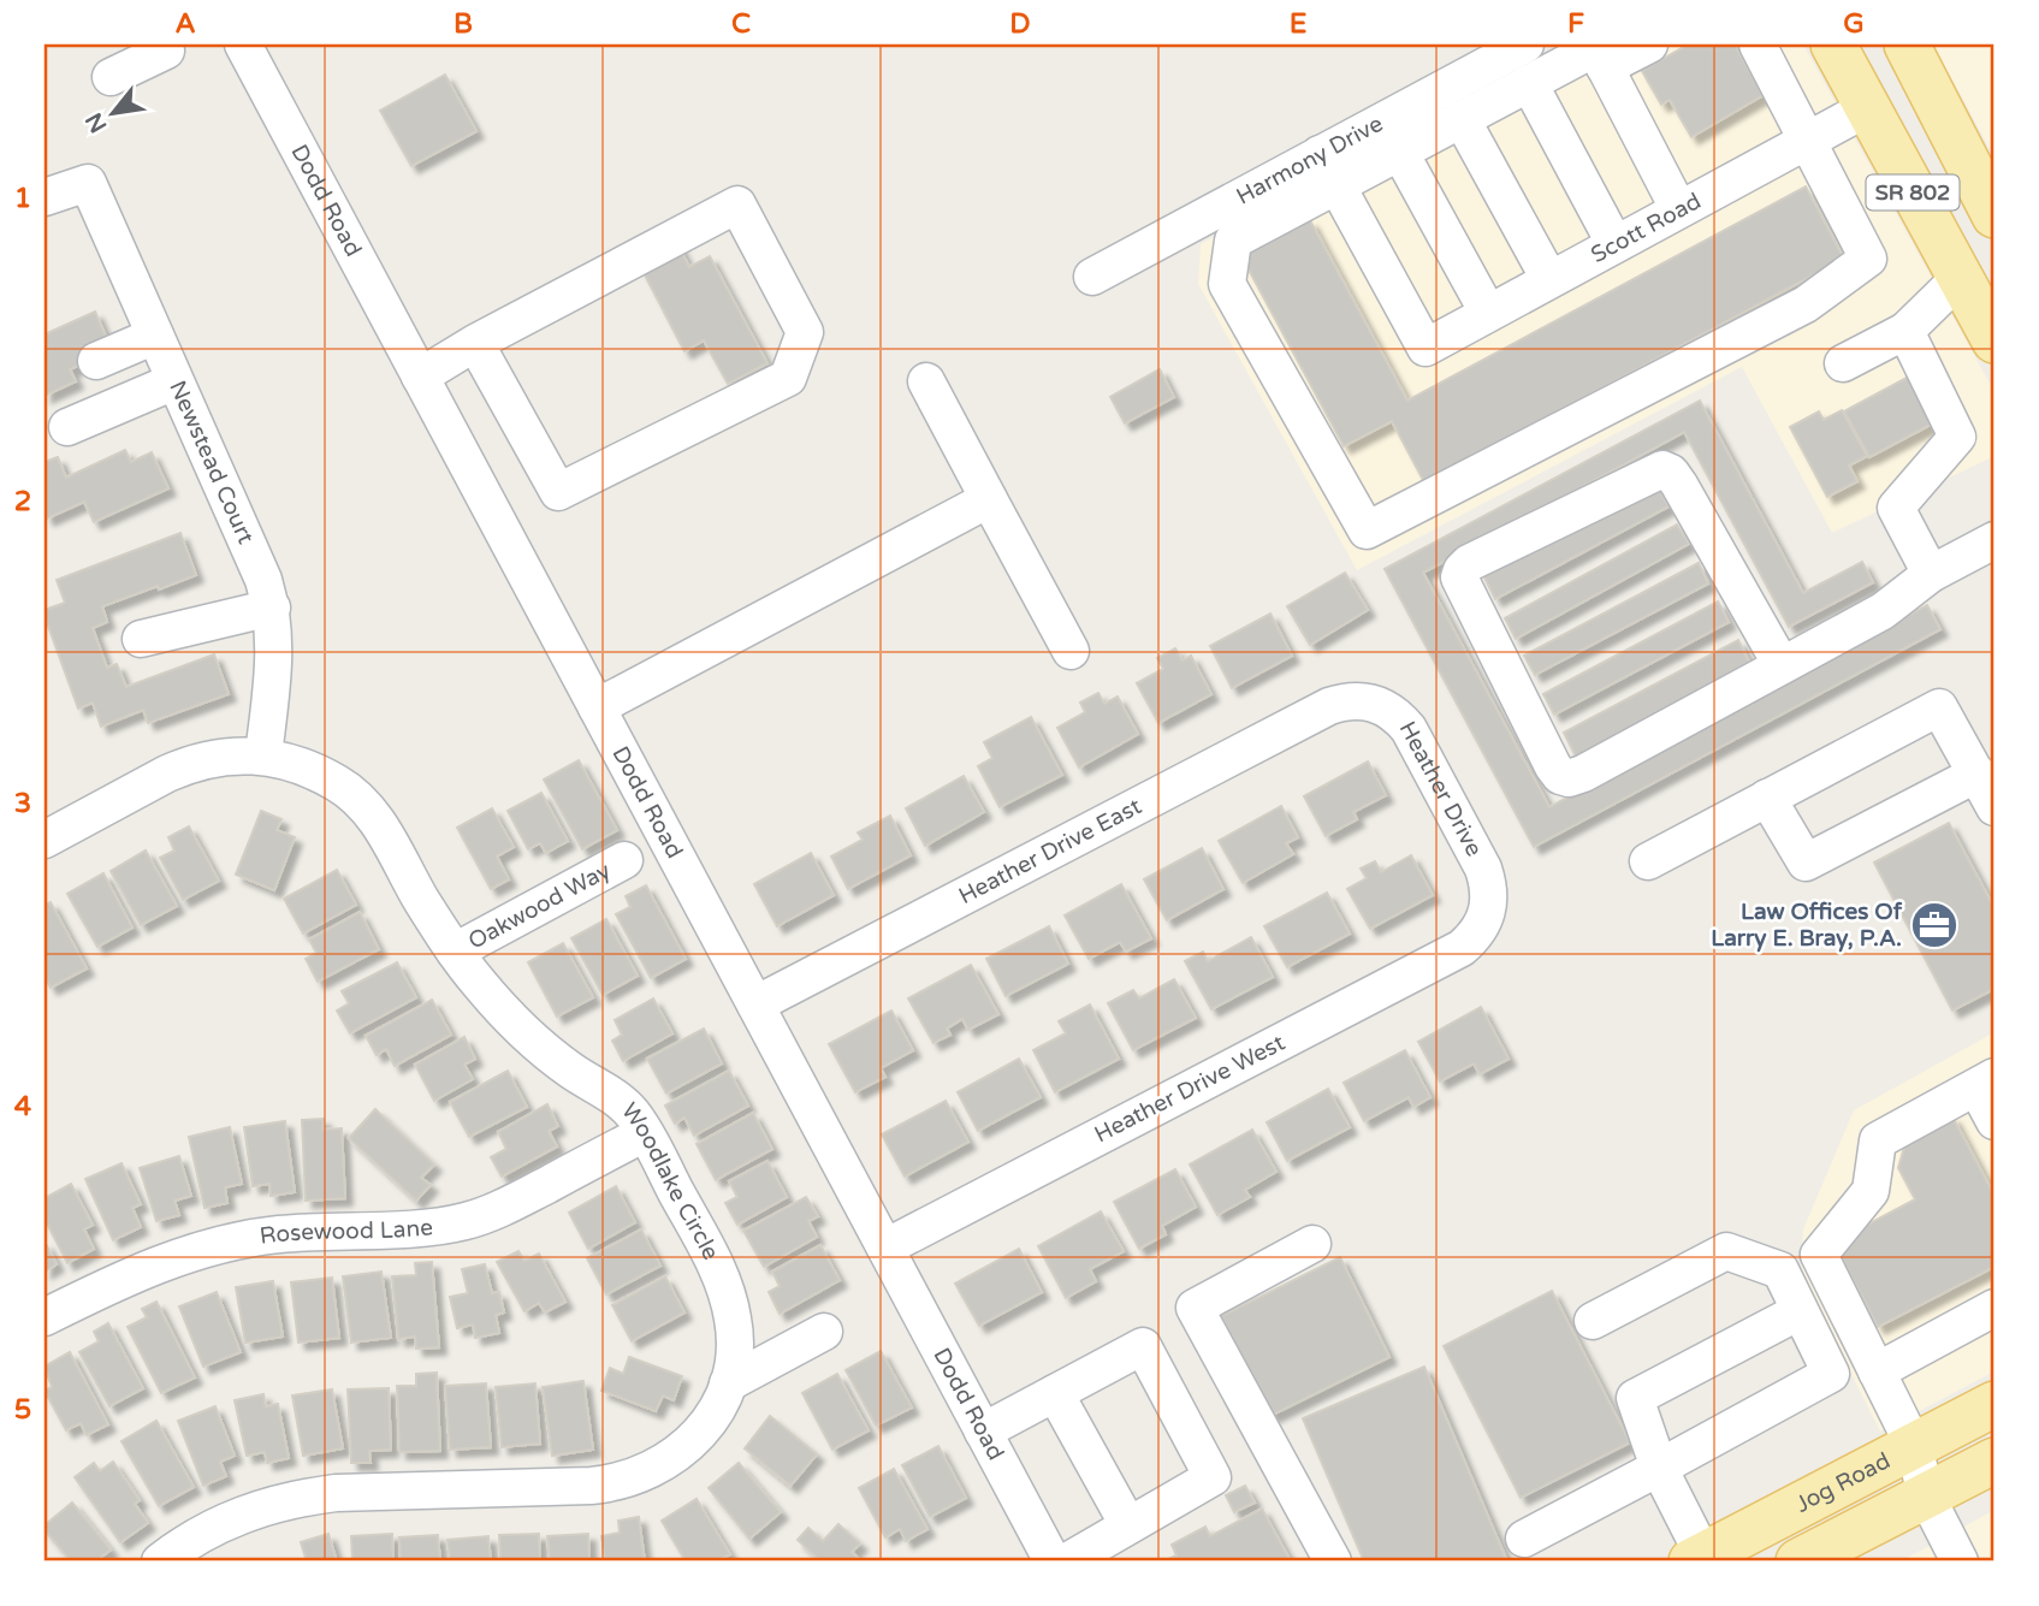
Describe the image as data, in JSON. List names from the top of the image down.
{
  "streets": {
    "main road": ["SR 802", "Jog Road"],
    "street": [
      "Harmony Drive",
      "Dodd Road",
      "Scott Road",
      "Newstead Court",
      "Heather Drive",
      "Heather Drive East",
      "Oakwood Way",
      "Heather Drive West",
      "Woodlake Circle",
      "Rosewood Lane"
    ]
  },
  "crossings": [
    ["SR 802", "Scott Road"],
    ["Dodd Road", "Heather Drive East"],
    ["Dodd Road", "Heather Drive West"],
    ["Newstead Court", "Woodlake Circle"],
    ["Heather Drive", "Heather Drive East"],
    ["Heather Drive", "Heather Drive West"],
    ["Oakwood Way", "Woodlake Circle"],
    ["Woodlake Circle", "Rosewood Lane"]
  ],
  "places": {
    "office": ["Law Offices Of Larry E. Bray, P.A."]
  },
  "north": "bottom left",
  "grid": {
    "columns": [
      "A",
      "B",
      "C",
      "D",
      "E",
      "F",
      "G"
    ],
    "rows": [
      "1",
      "2",
      "3",
      "4",
      "5"
    ]
  }
}
